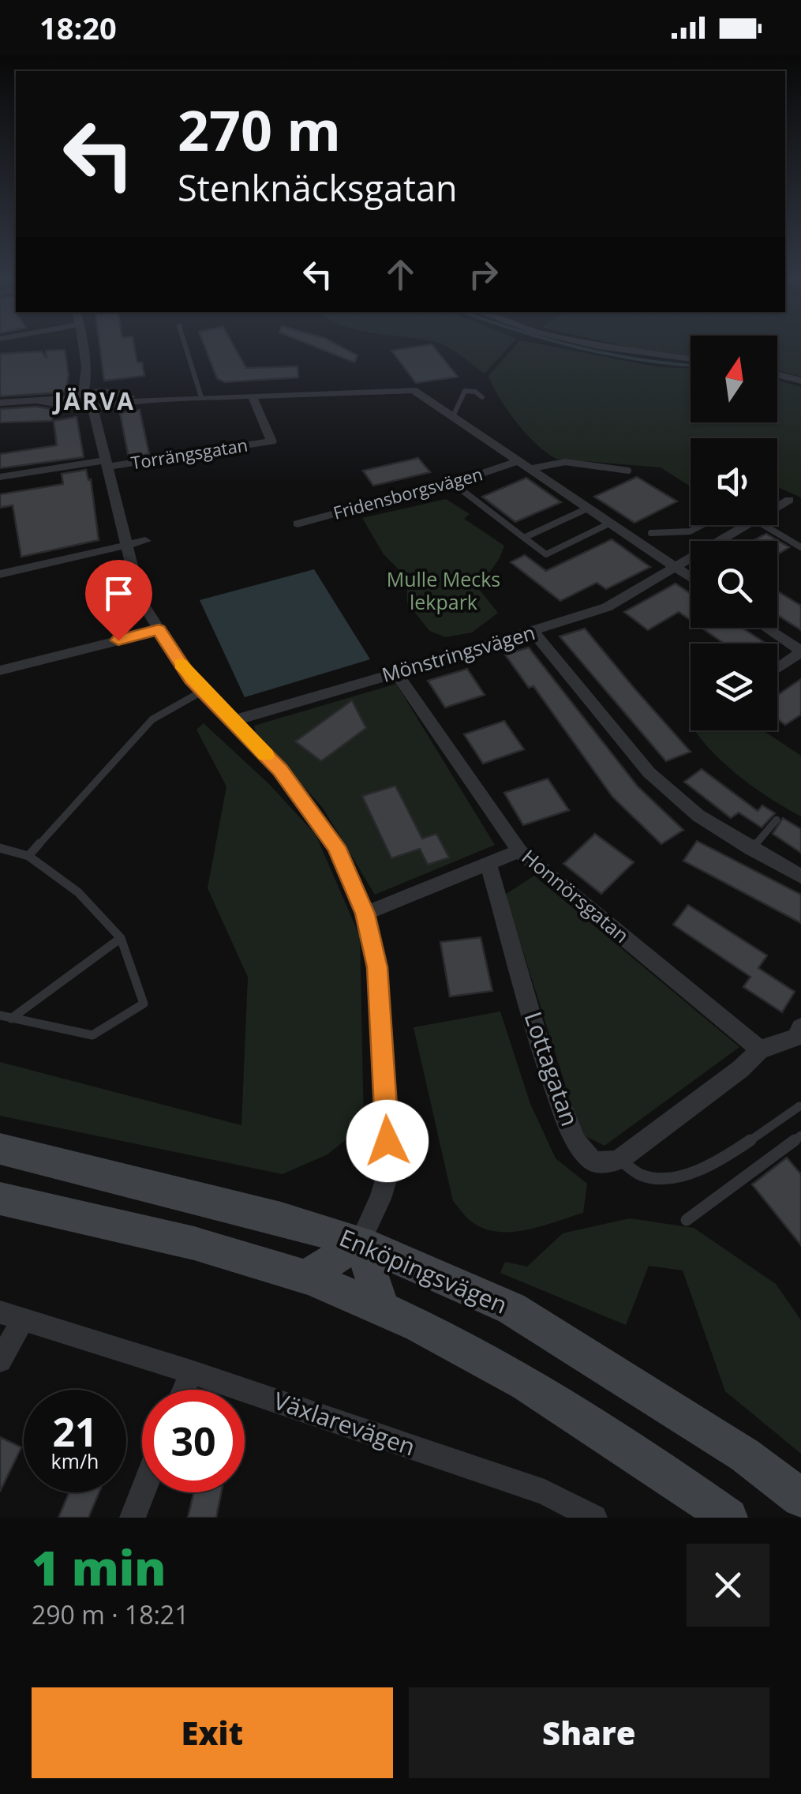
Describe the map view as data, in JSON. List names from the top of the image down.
{
  "streets": {
    "main road": ["Enköpingsvägen"],
    "street": [
      "Torrängsgatan",
      "Fridensborgsvägen",
      "Mönstringsvägen",
      "Honnörsgatan",
      "Lottagatan",
      "Växlarevägen"
    ]
  },
  "crossings": [
    ["Fridensborgsvägen", "Mönstringsvägen"],
    ["Mönstringsvägen", "Honnörsgatan"]
  ],
  "districts": ["JÄRVA"],
  "parks": ["Mulle Mecks lekpark"],
  "north": "top",
  "page": {
    "status": "18:20",
    "turn": ["270 m", "Stenknäcksgatan"],
    "speed": "21 km/h",
    "limit": "30",
    "heading": ["1 min", "290 m · 18:21"],
    "buttons": ["Exit", "Share"]
  }
}
